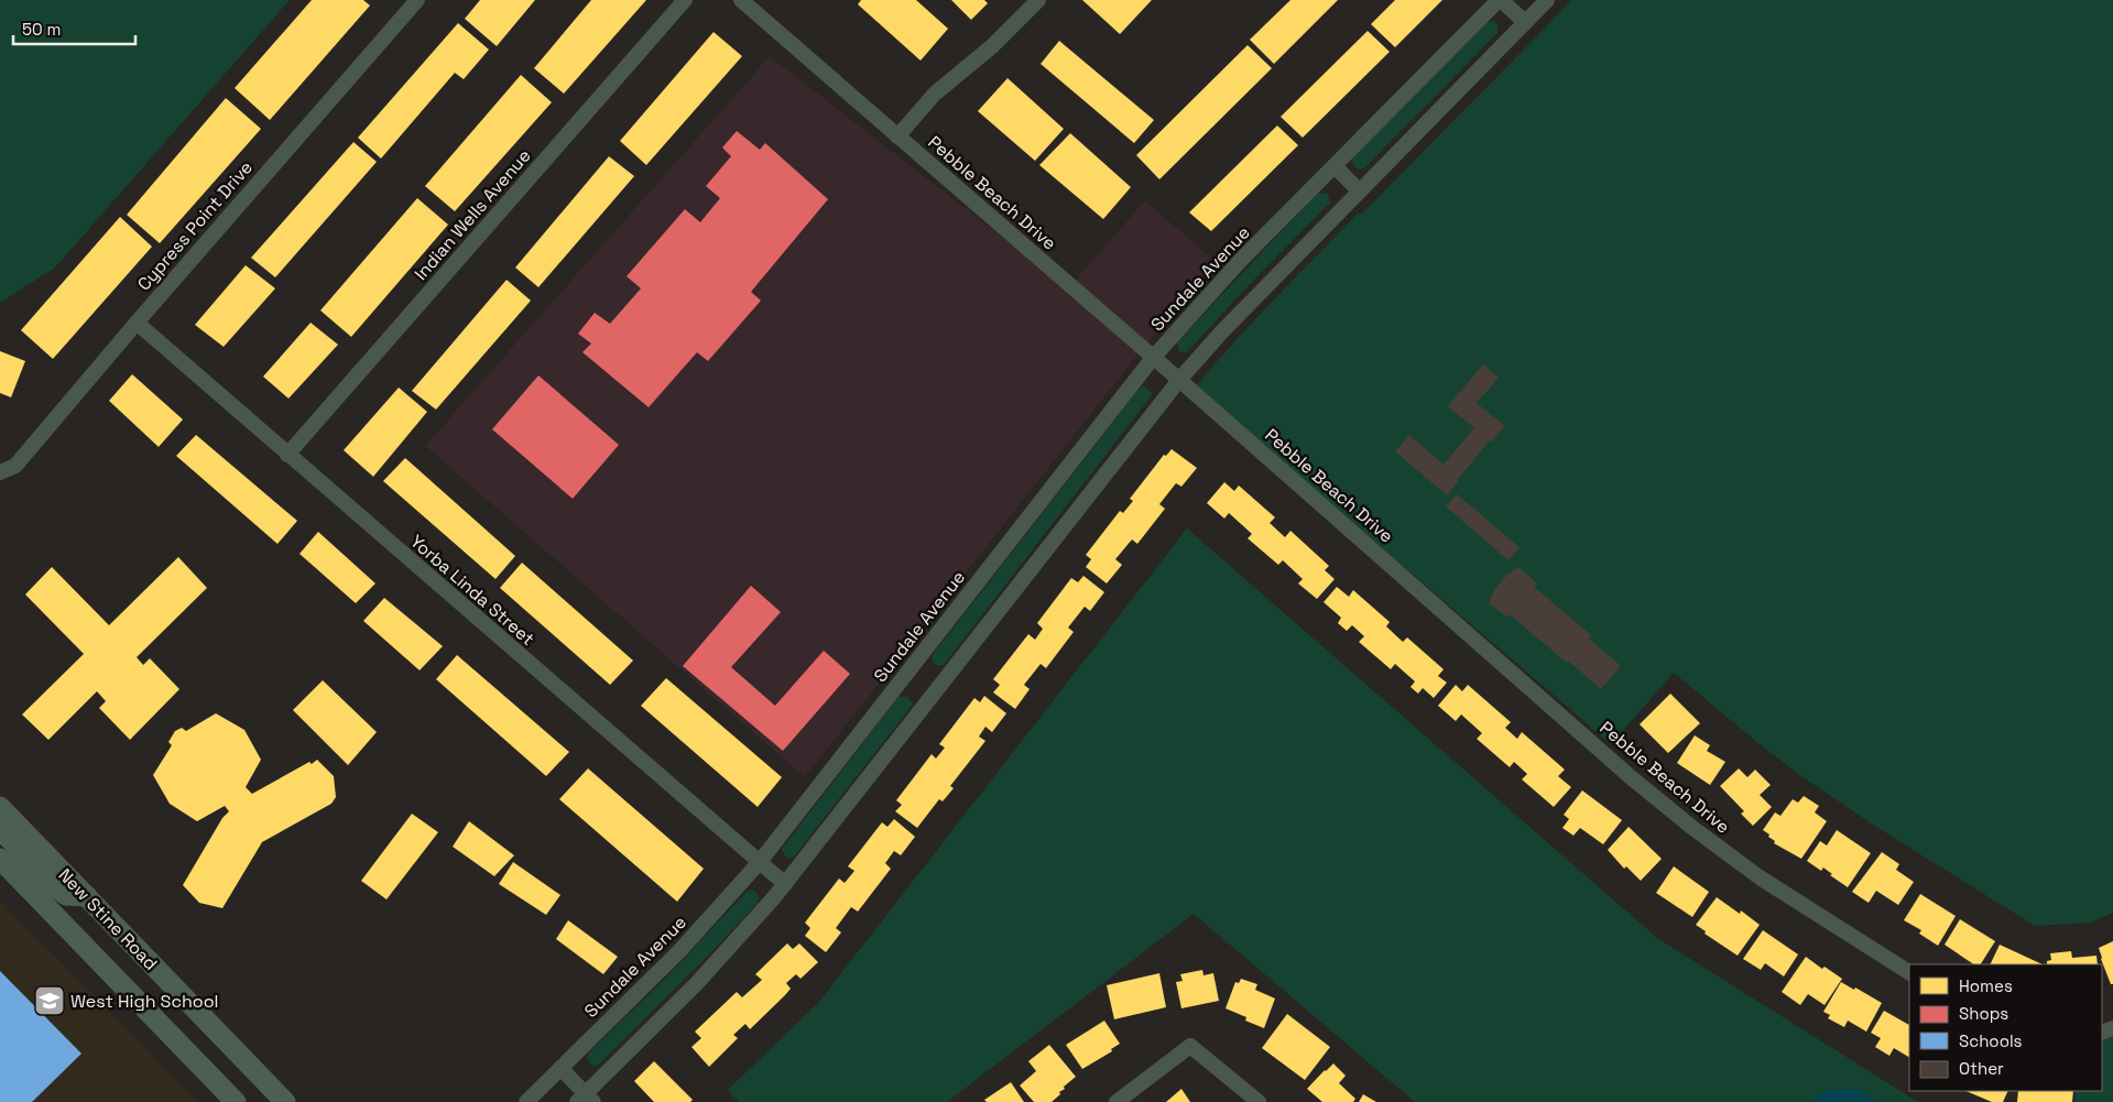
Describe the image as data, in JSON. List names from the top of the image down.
{
  "streets": {
    "main road": ["New Stine Road"],
    "street": [
      "Pebble Beach Drive",
      "Indian Wells Avenue",
      "Cypress Point Drive",
      "Sundale Avenue",
      "Yorba Linda Street"
    ]
  },
  "crossings": [
    ["Pebble Beach Drive", "Sundale Avenue"],
    ["Indian Wells Avenue", "Yorba Linda Street"],
    ["Cypress Point Drive", "Yorba Linda Street"],
    ["Sundale Avenue", "Yorba Linda Street"]
  ],
  "places": {
    "school or university": ["West High School"]
  },
  "legend": [
    "Homes",
    "Shops",
    "Schools",
    "Other"
  ],
  "scale_bar": "50 m"
}
